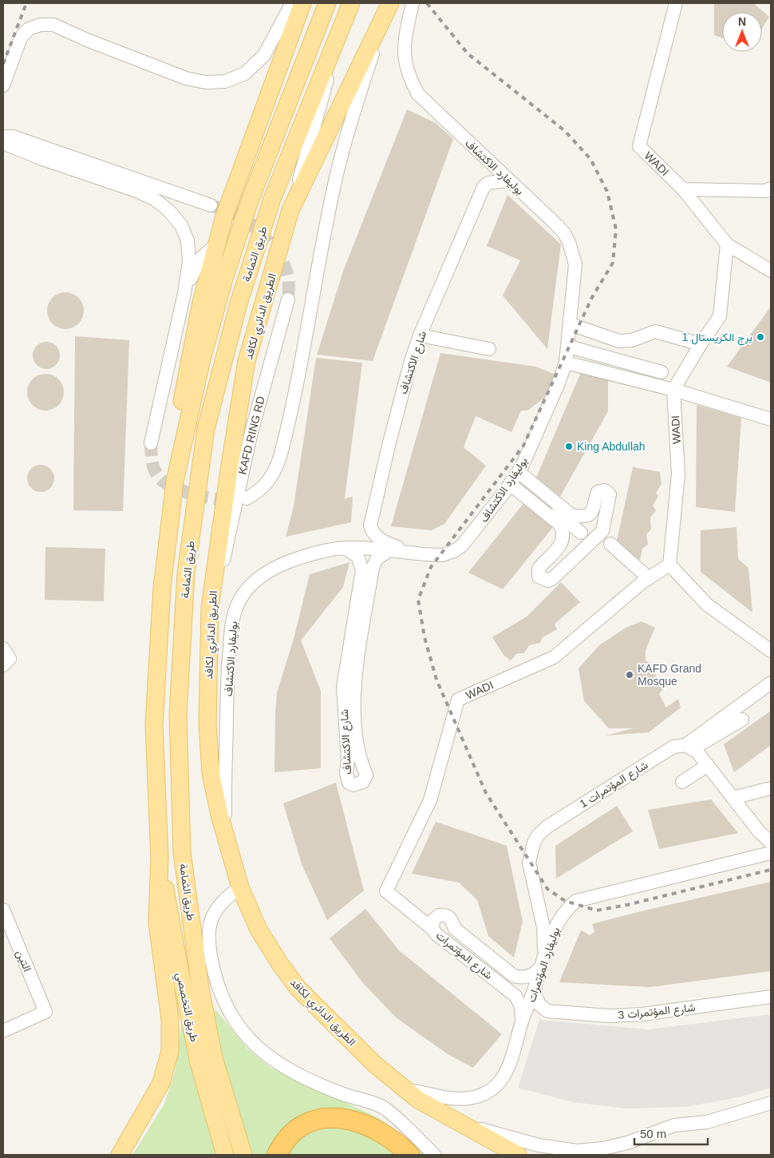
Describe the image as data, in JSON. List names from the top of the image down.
{
  "streets": {
    "main road": ["طريق الثمامة", "الطريق الدائري لكافد", "طريق التخصصي"],
    "street": [
      "WADI",
      "بوليفارد الاكتشاف",
      "شارع الاكتشاف",
      "KAFD RING RD",
      "شارع المؤتمرات 1",
      "شارع المؤتمرات",
      "التين",
      "بوليفارد المؤتمرات",
      "شارع المؤتمرات 3"
    ]
  },
  "crossings": [
    ["WADI", "شارع المؤتمرات"],
    ["بوليفارد الاكتشاف", "الطريق الدائري لكافد"],
    ["بوليفارد الاكتشاف", "شارع الاكتشاف"],
    ["طريق الثمامة", "طريق التخصصي"],
    ["الطريق الدائري لكافد", "KAFD RING RD"],
    ["الطريق الدائري لكافد", "بوليفارد المؤتمرات"],
    ["شارع المؤتمرات 1", "بوليفارد المؤتمرات"],
    ["شارع المؤتمرات", "بوليفارد المؤتمرات"],
    ["بوليفارد المؤتمرات", "شارع المؤتمرات 3"]
  ],
  "places": ["برج الكريستال 1", "King Abdullah", "KAFD Grand Mosque"],
  "scale_bar": "50 m",
  "north": "top"
}
